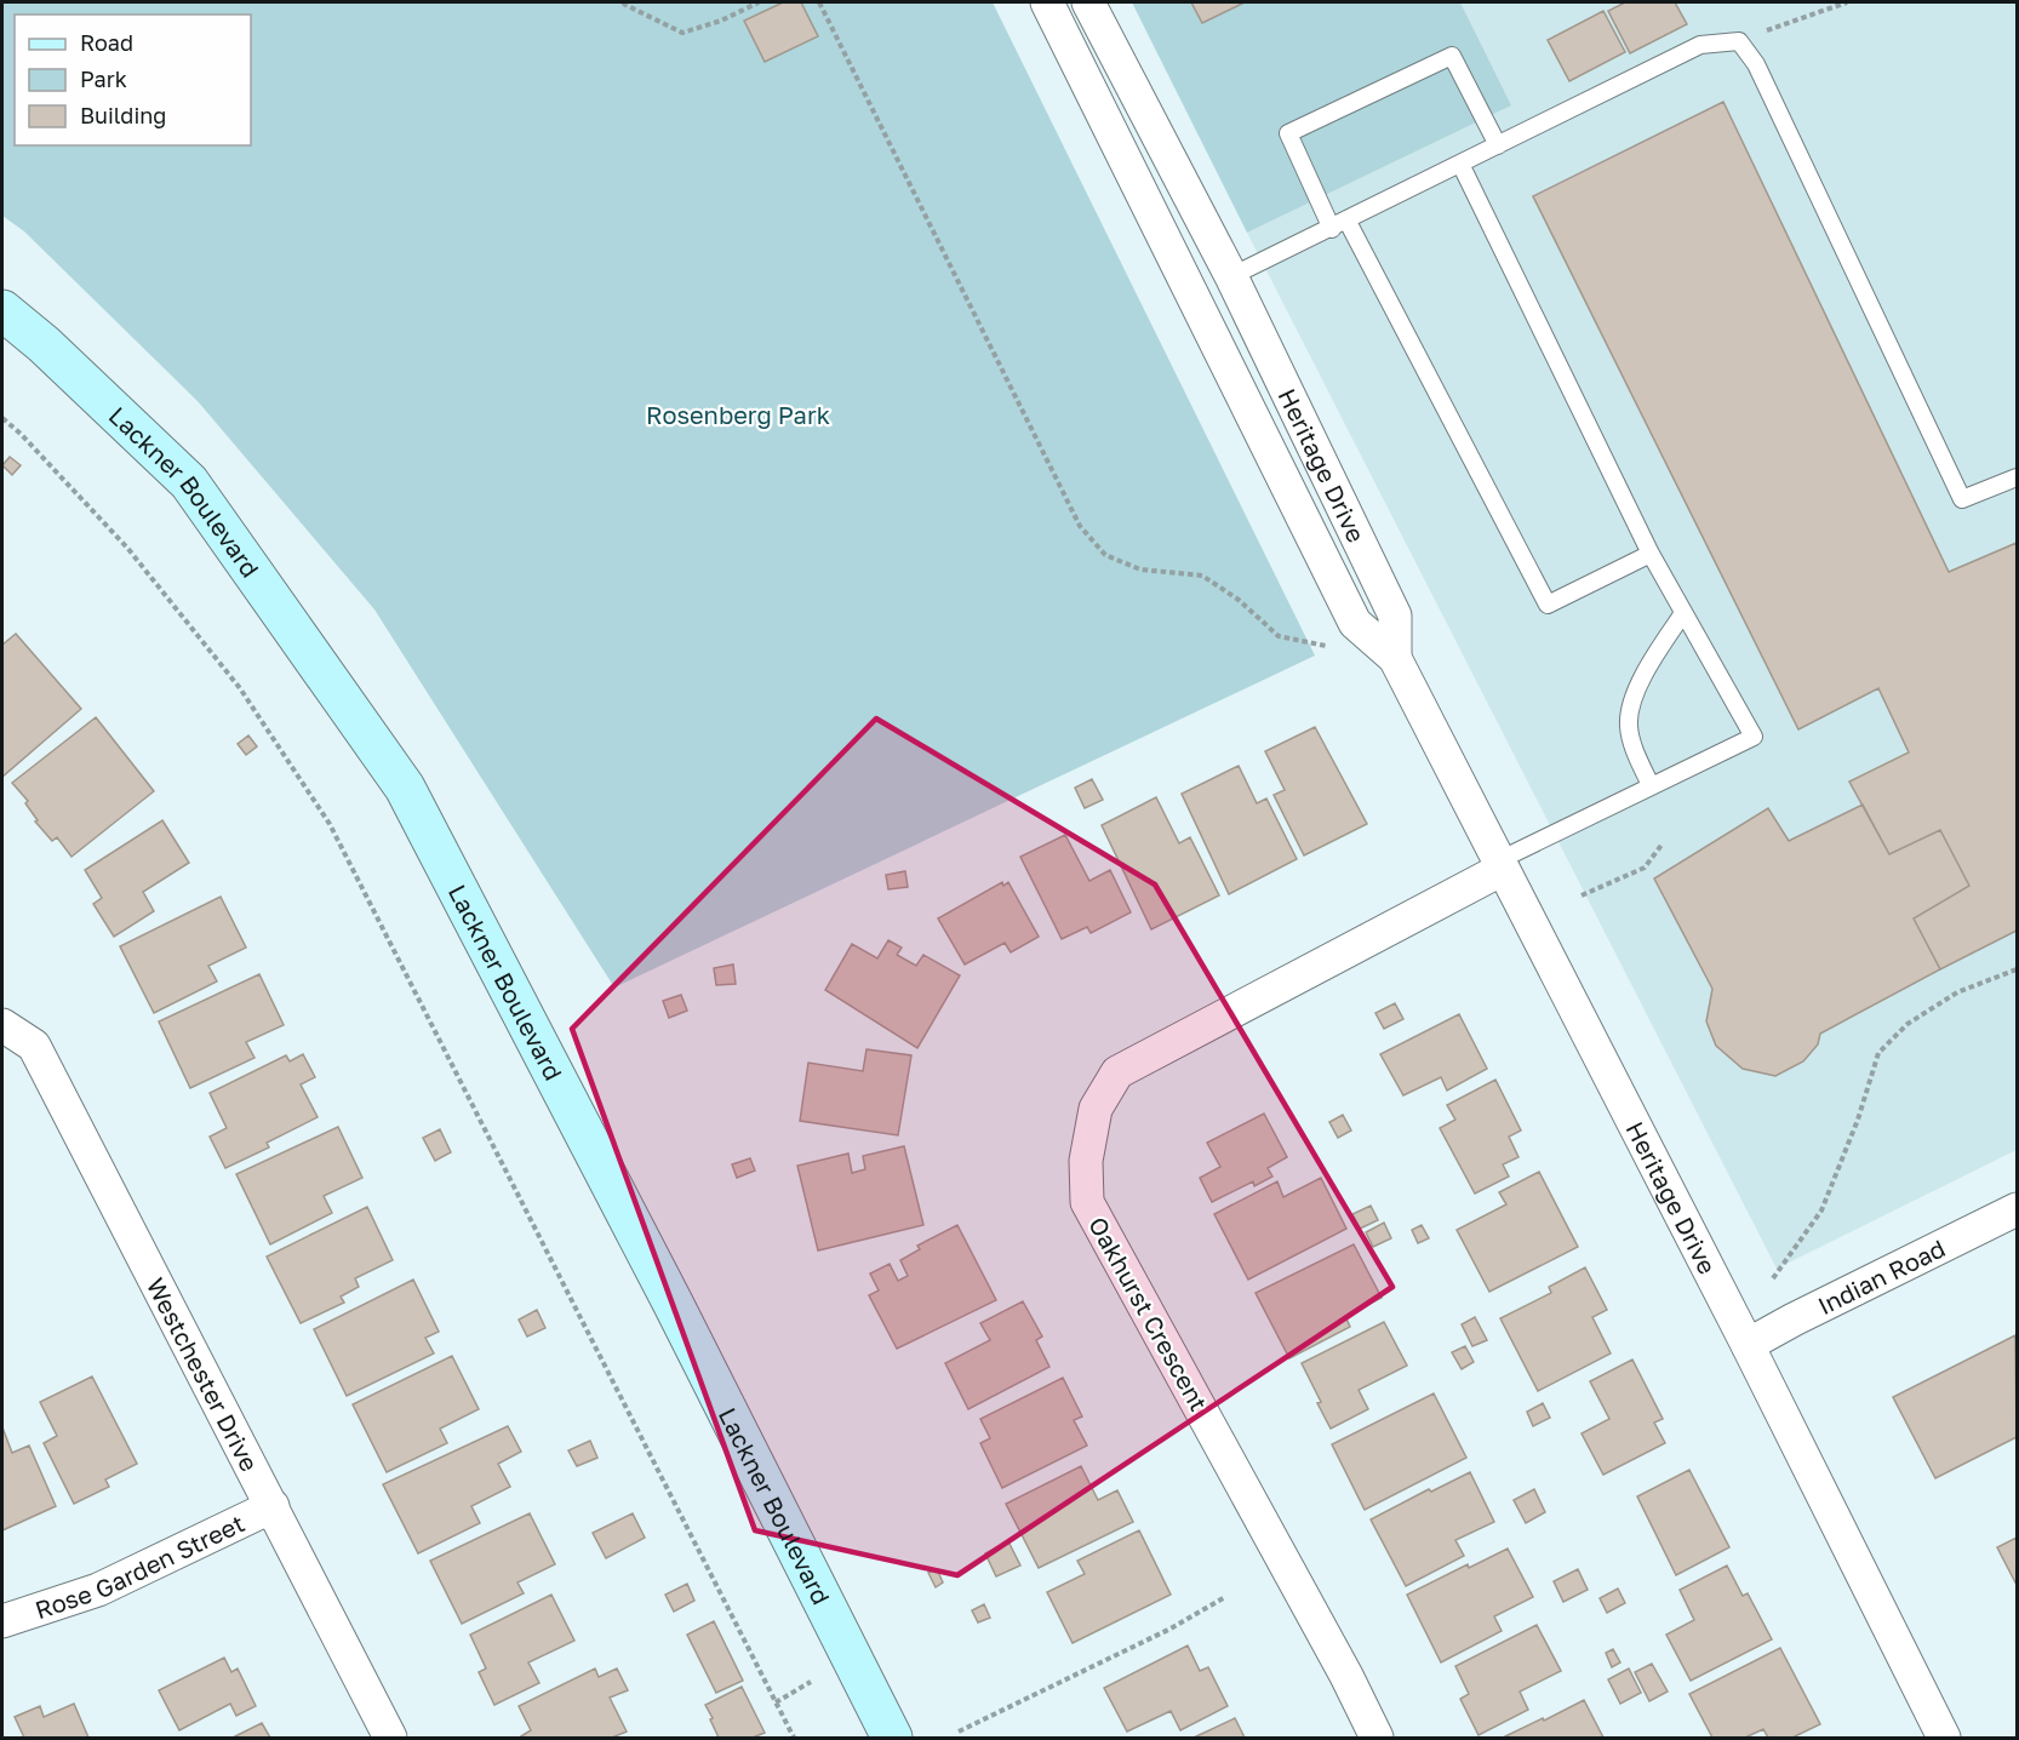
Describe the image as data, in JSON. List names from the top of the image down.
{
  "streets": {
    "main road": ["Lackner Boulevard"],
    "street": [
      "Heritage Drive",
      "Indian Road",
      "Oakhurst Crescent",
      "Westchester Drive",
      "Rose Garden Street"
    ]
  },
  "crossings": [
    ["Heritage Drive", "Indian Road"],
    ["Heritage Drive", "Oakhurst Crescent"],
    ["Westchester Drive", "Rose Garden Street"]
  ],
  "parks": ["Rosenberg Park"],
  "legend": ["Road", "Park", "Building"]
}
